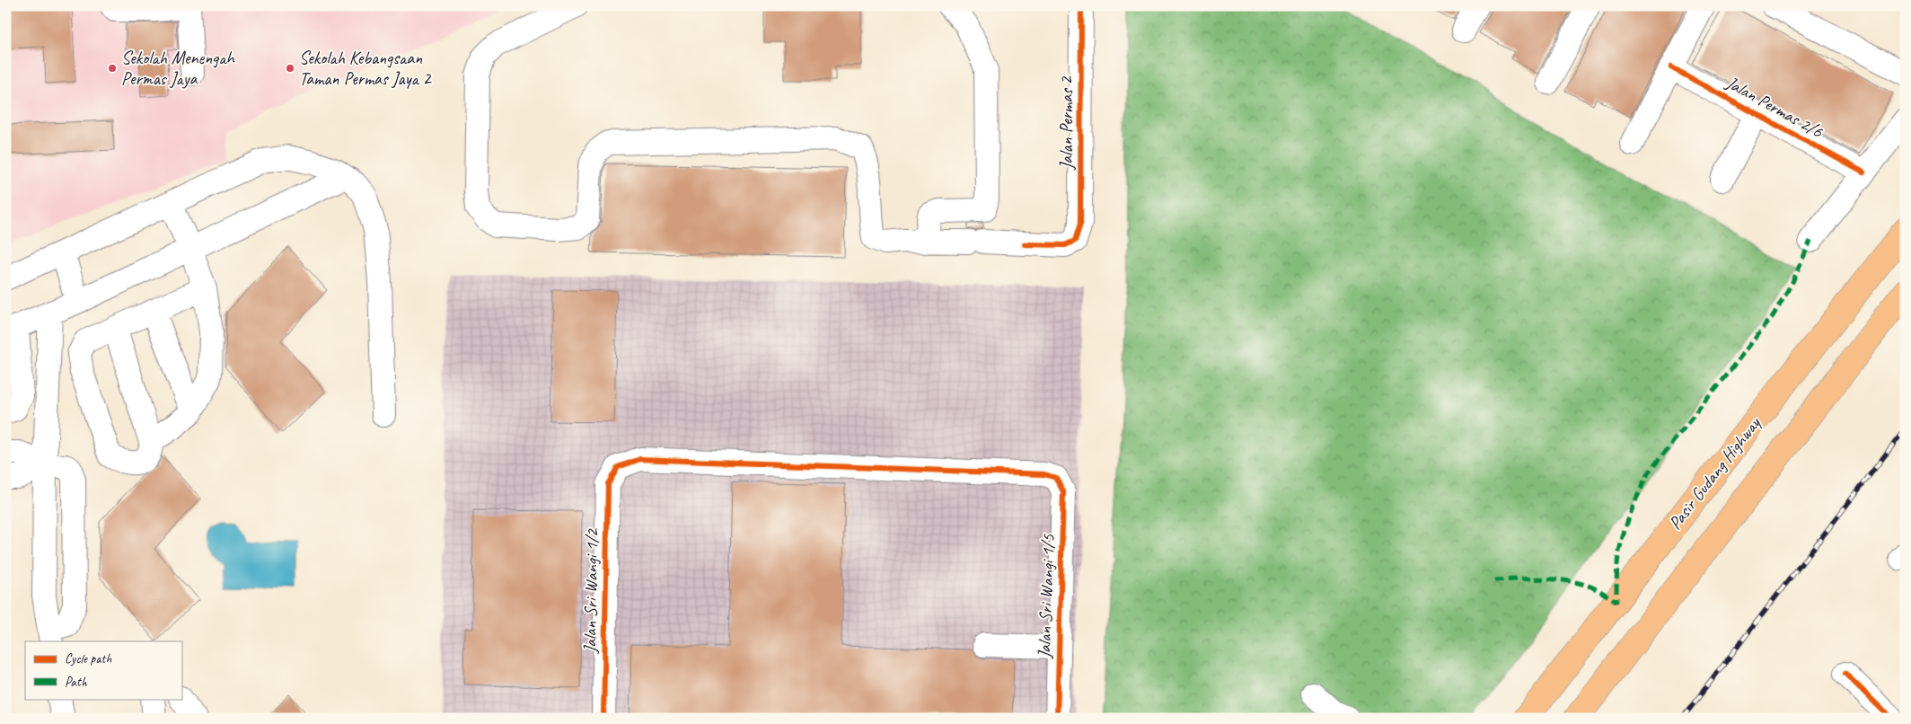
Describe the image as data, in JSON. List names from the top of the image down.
{
  "streets": {
    "highway": ["Pasir Gudang Highway"],
    "street": [
      "Jalan Permas 2/6",
      "Jalan Permas 2",
      "Jalan Sri Wangi 1/2",
      "Jalan Sri Wangi 1/5"
    ]
  },
  "crossings": [
    ["Jalan Sri Wangi 1/2", "Jalan Sri Wangi 1/5"]
  ],
  "places": ["Sekolah Menengah Permas Jaya", "Sekolah Kebangsaan Taman Permas Jaya 2"],
  "legend": ["Cycle path", "Path"]
}
